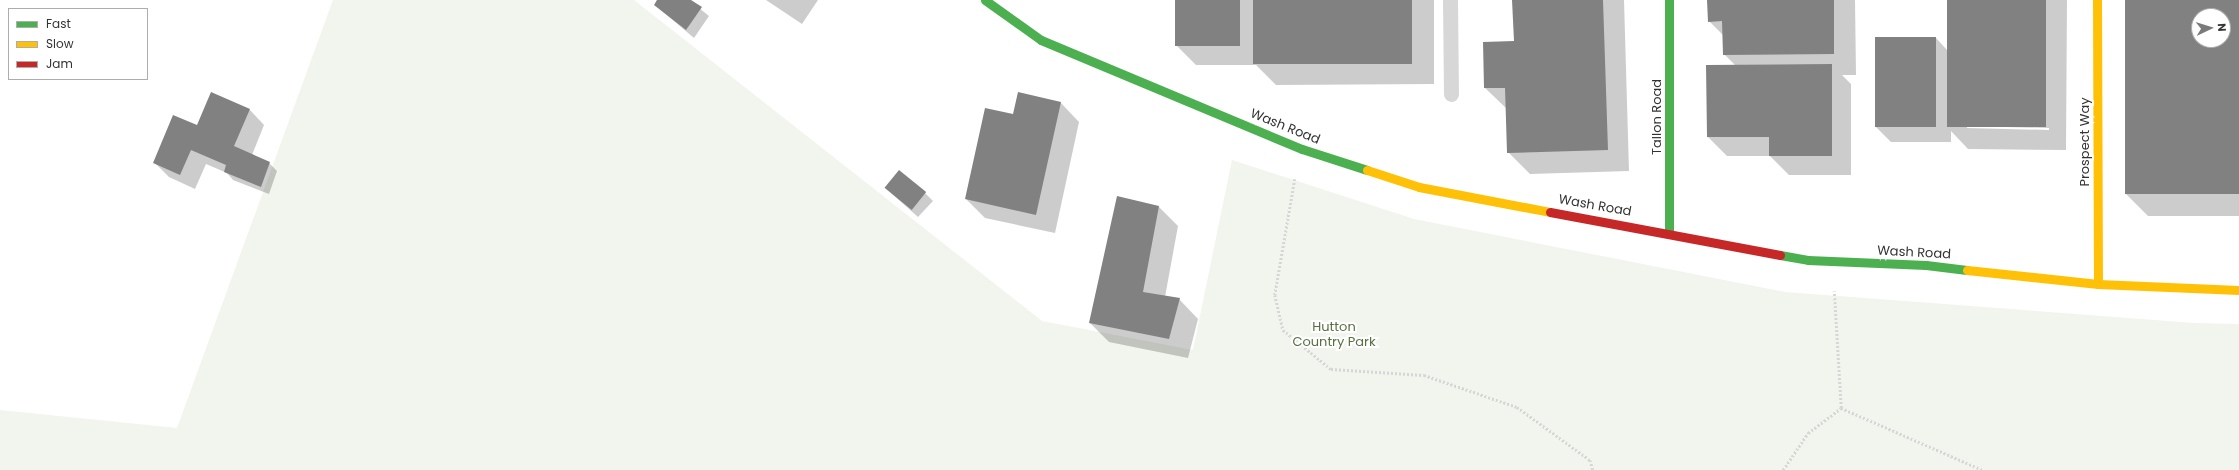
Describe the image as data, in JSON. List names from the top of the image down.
{
  "streets": {
    "street": ["Tallon Road", "Wash Road", "Prospect Way"]
  },
  "crossings": [
    ["Tallon Road", "Wash Road"],
    ["Wash Road", "Prospect Way"]
  ],
  "parks": ["Hutton Country Park"],
  "legend": ["Fast", "Slow", "Jam"],
  "north": "right"
}
